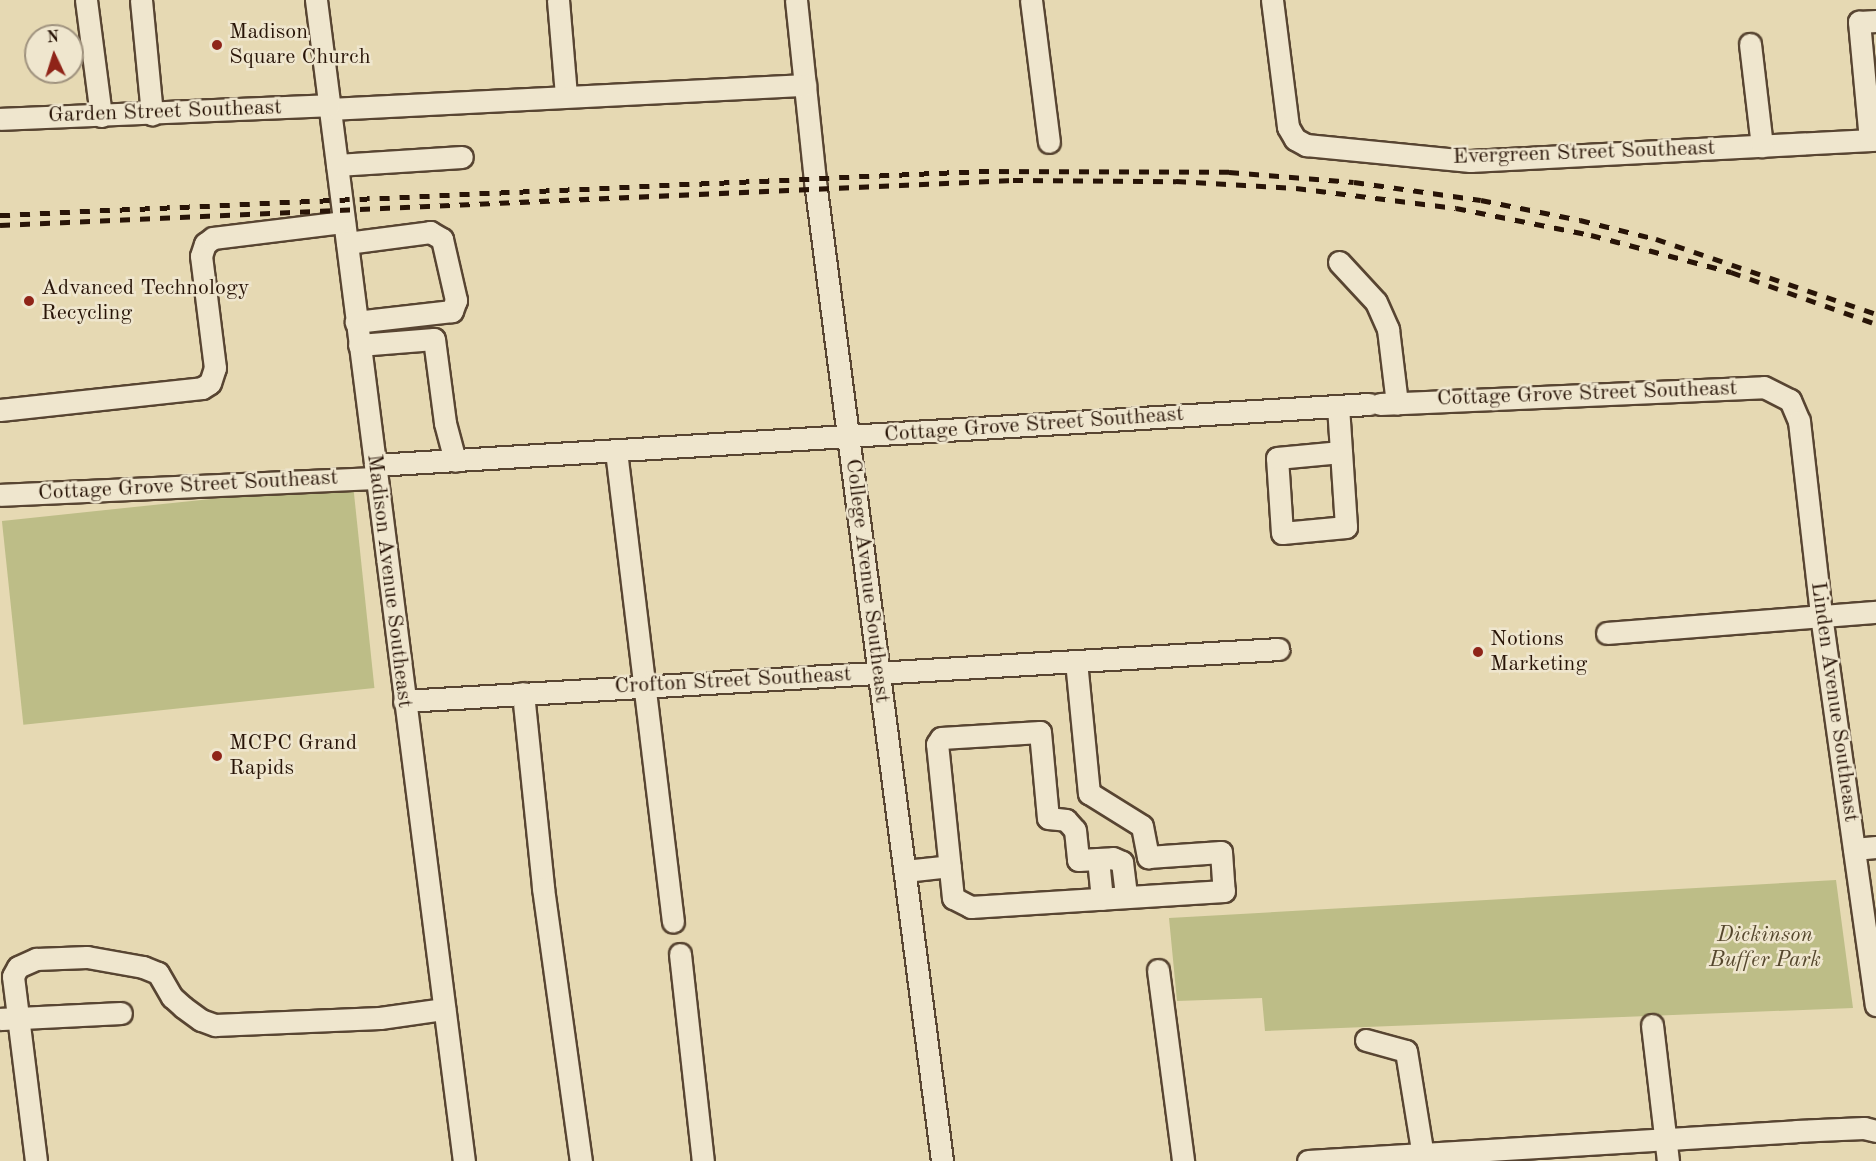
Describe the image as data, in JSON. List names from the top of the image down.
{
  "streets": {
    "street": [
      "Garden Street Southeast",
      "Evergreen Street Southeast",
      "Cottage Grove Street Southeast",
      "Madison Avenue Southeast",
      "College Avenue Southeast",
      "Crofton Street Southeast",
      "Linden Avenue Southeast"
    ]
  },
  "crossings": [
    ["Garden Street Southeast", "Madison Avenue Southeast"],
    ["Garden Street Southeast", "College Avenue Southeast"],
    ["Cottage Grove Street Southeast", "Madison Avenue Southeast"],
    ["Cottage Grove Street Southeast", "College Avenue Southeast"],
    ["Cottage Grove Street Southeast", "Linden Avenue Southeast"],
    ["Madison Avenue Southeast", "Crofton Street Southeast"],
    ["College Avenue Southeast", "Crofton Street Southeast"]
  ],
  "parks": ["Dickinson Buffer Park"],
  "places": [
    "Madison Square Church",
    "Advanced Technology Recycling",
    "Notions Marketing",
    "MCPC Grand Rapids"
  ],
  "north": "top"
}
